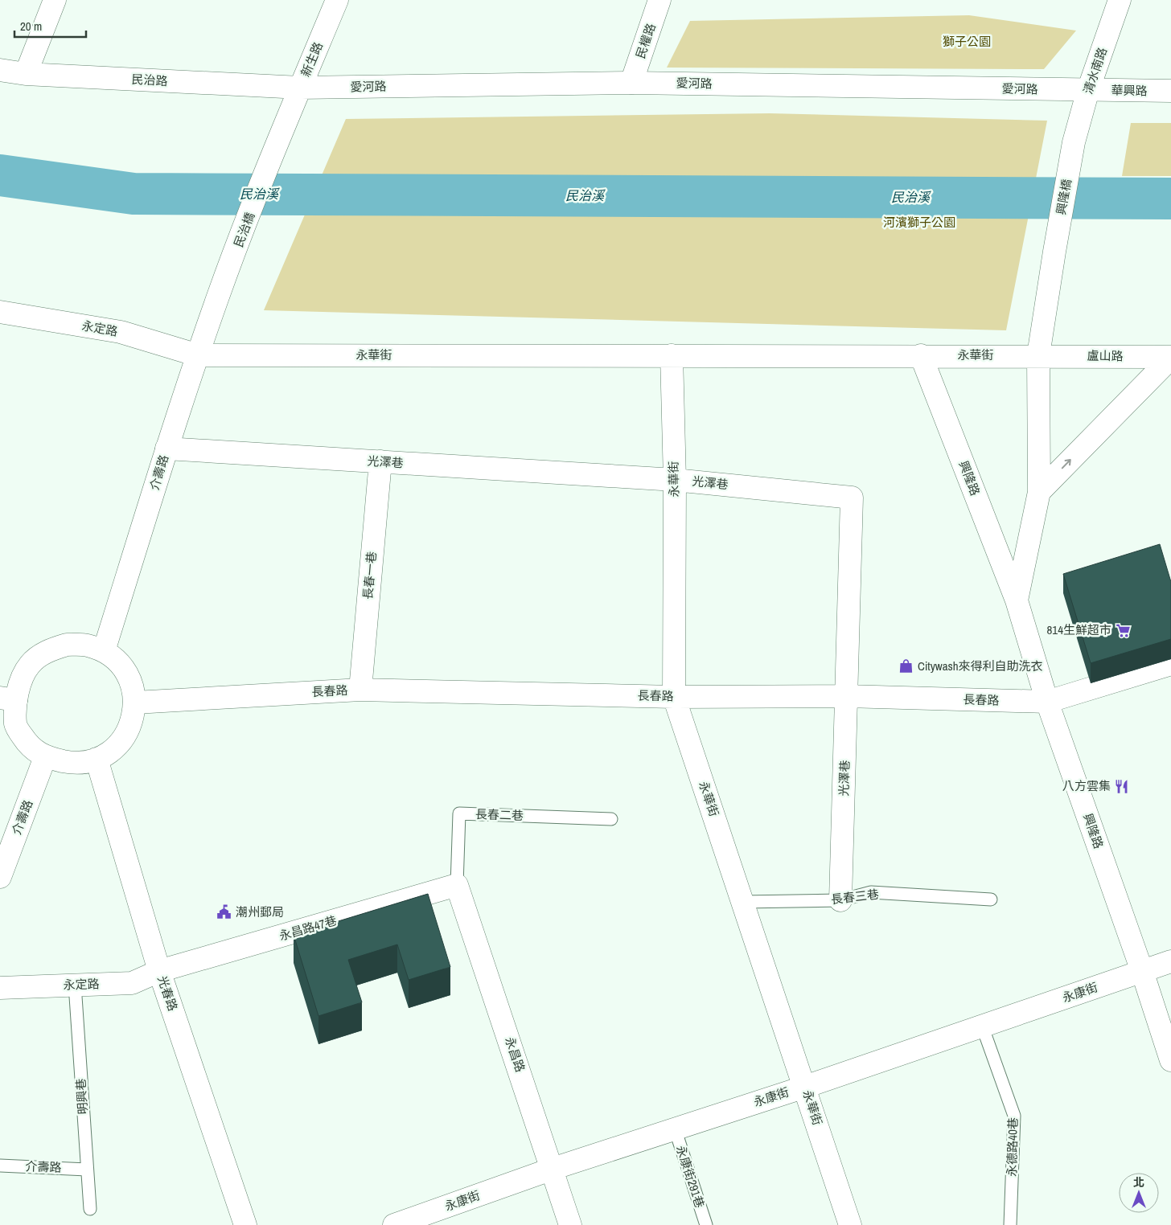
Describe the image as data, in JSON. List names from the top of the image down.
{
  "streets": {
    "street": [
      "民權路",
      "新生路",
      "清水南路",
      "民治路",
      "愛河路",
      "華興路",
      "興隆橋",
      "民治橋",
      "永定路",
      "永華街",
      "盧山路",
      "光澤巷",
      "介壽路",
      "興隆路",
      "長春一巷",
      "長春路",
      "永昌路47巷",
      "永康街",
      "光春路",
      "永昌路"
    ],
    "lane": [
      "長春二巷",
      "長春三巷",
      "明興巷",
      "永德路40巷",
      "永康街291巷"
    ]
  },
  "crossings": [
    ["民權路", "愛河路"],
    ["新生路", "民治路"],
    ["新生路", "愛河路"],
    ["新生路", "民治橋"],
    ["清水南路", "愛河路"],
    ["清水南路", "華興路"],
    ["清水南路", "興隆橋"],
    ["民治路", "愛河路"],
    ["愛河路", "華興路"],
    ["興隆橋", "興隆路"],
    ["民治橋", "介壽路"],
    ["永定路", "永華街"],
    ["永定路", "介壽路"],
    ["永定路", "永昌路47巷"],
    ["永定路", "光春路"],
    ["永定路", "明興巷"],
    ["永華街", "盧山路"],
    ["永華街", "光澤巷"],
    ["永華街", "介壽路"],
    ["永華街", "興隆路"],
    ["永華街", "長春路"],
    ["永華街", "長春三巷"],
    ["永華街", "永康街"],
    ["盧山路", "興隆路"],
    ["光澤巷", "介壽路"],
    ["光澤巷", "長春一巷"],
    ["光澤巷", "長春路"],
    ["光澤巷", "長春三巷"],
    ["介壽路", "長春路"],
    ["介壽路", "光春路"],
    ["介壽路", "明興巷"],
    ["興隆路", "長春路"],
    ["興隆路", "永康街"],
    ["長春一巷", "長春路"],
    ["長春路", "光春路"],
    ["長春二巷", "永昌路47巷"],
    ["長春二巷", "永昌路"],
    ["永昌路47巷", "光春路"],
    ["永昌路47巷", "永昌路"],
    ["永康街", "永昌路"],
    ["永康街", "永德路40巷"],
    ["永康街", "永康街291巷"]
  ],
  "water": ["民治溪"],
  "parks": ["獅子公園", "河濱獅子公園"],
  "places": {
    "supermarket": ["814生鮮超市"],
    "shop": ["Citywash來得利自助洗衣"],
    "restaurant": ["八方雲集"],
    "public building": ["潮州郵局"]
  },
  "scale_bar": "20 m",
  "north": "top"
}
